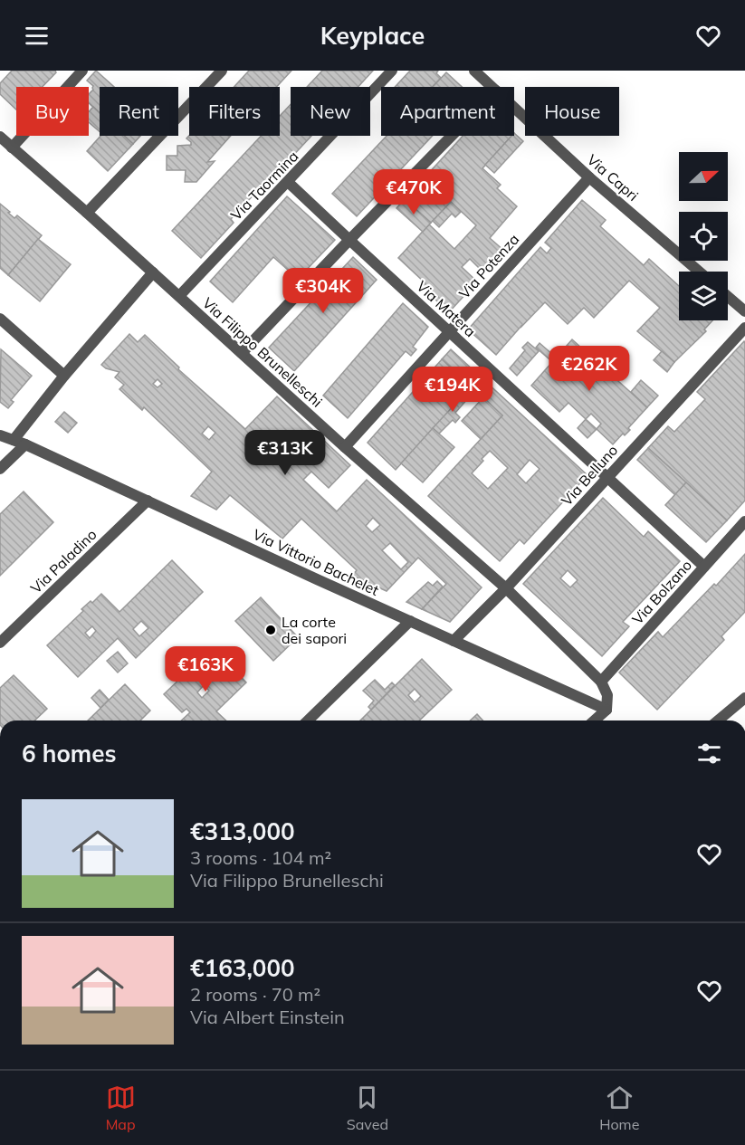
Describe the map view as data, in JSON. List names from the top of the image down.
{
  "streets": {
    "street": [
      "Via Capri",
      "Via Taormina",
      "Via Potenza",
      "Via Matera",
      "Via Filippo Brunelleschi",
      "Via Belluno",
      "Via Paladino",
      "Via Vittorio Bachelet",
      "Via Bolzano"
    ]
  },
  "crossings": [
    ["Via Capri", "Via Potenza"],
    ["Via Taormina", "Via Matera"],
    ["Via Taormina", "Via Filippo Brunelleschi"],
    ["Via Potenza", "Via Matera"],
    ["Via Potenza", "Via Filippo Brunelleschi"],
    ["Via Matera", "Via Belluno"],
    ["Via Matera", "Via Bolzano"],
    ["Via Filippo Brunelleschi", "Via Belluno"],
    ["Via Filippo Brunelleschi", "Via Bolzano"],
    ["Via Belluno", "Via Vittorio Bachelet"],
    ["Via Paladino", "Via Vittorio Bachelet"]
  ],
  "places": ["La corte dei sapori"],
  "north": "right",
  "page": {
    "header": "Keyplace",
    "chip": [
      "Buy",
      "Rent",
      "Filters",
      "New",
      "Apartment",
      "House"
    ],
    "price": [
      "€470K",
      "€304K",
      "€262K",
      "€194K",
      "€313K",
      "€163K"
    ],
    "heading": "6 homes",
    "list": [
      {
        "name": "€313,000",
        "note": "3 rooms · 104 m² · Via Filippo Brunelleschi"
      },
      {
        "name": "€163,000",
        "note": "2 rooms · 70 m² · Via Albert Einstein"
      }
    ],
    "tabs": ["Map", "Saved", "Home"]
  }
}
